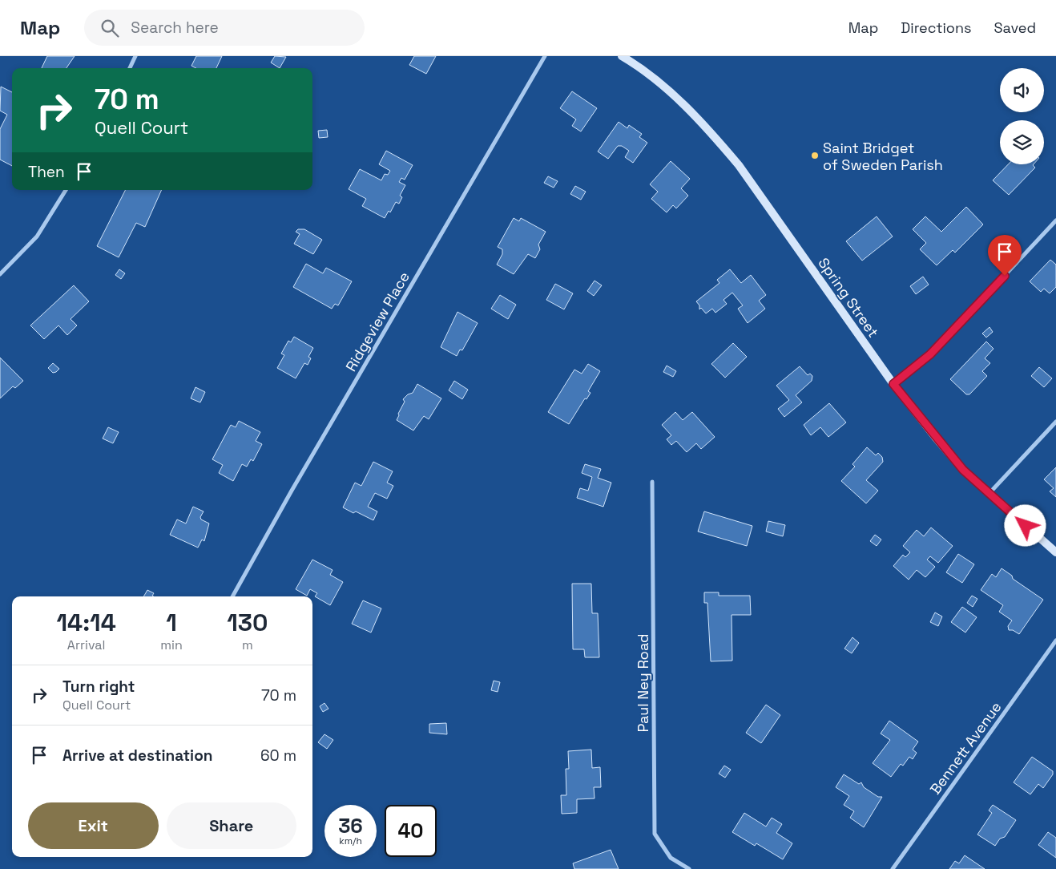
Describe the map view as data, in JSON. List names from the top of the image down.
{
  "streets": {
    "street": [
      "Spring Street",
      "Ridgeview Place",
      "Paul Ney Road",
      "Bennett Avenue"
    ]
  },
  "places": ["Saint Bridget of Sweden Parish"],
  "page": {
    "header": "Map",
    "search": "Search here",
    "nav": ["Map", "Directions", "Saved"],
    "turn": ["70 m", "Quell Court"],
    "then": "Then",
    "eta": [
      "14:14",
      "Arrival",
      "1",
      "min",
      "130",
      "m"
    ],
    "list": [
      {
        "name": "Turn right",
        "note": "Quell Court",
        "value": "70 m"
      },
      {
        "name": "Arrive at destination",
        "value": "60 m"
      }
    ],
    "buttons": ["Exit", "Share"],
    "speed": "36 km/h",
    "limit": "40"
  }
}
